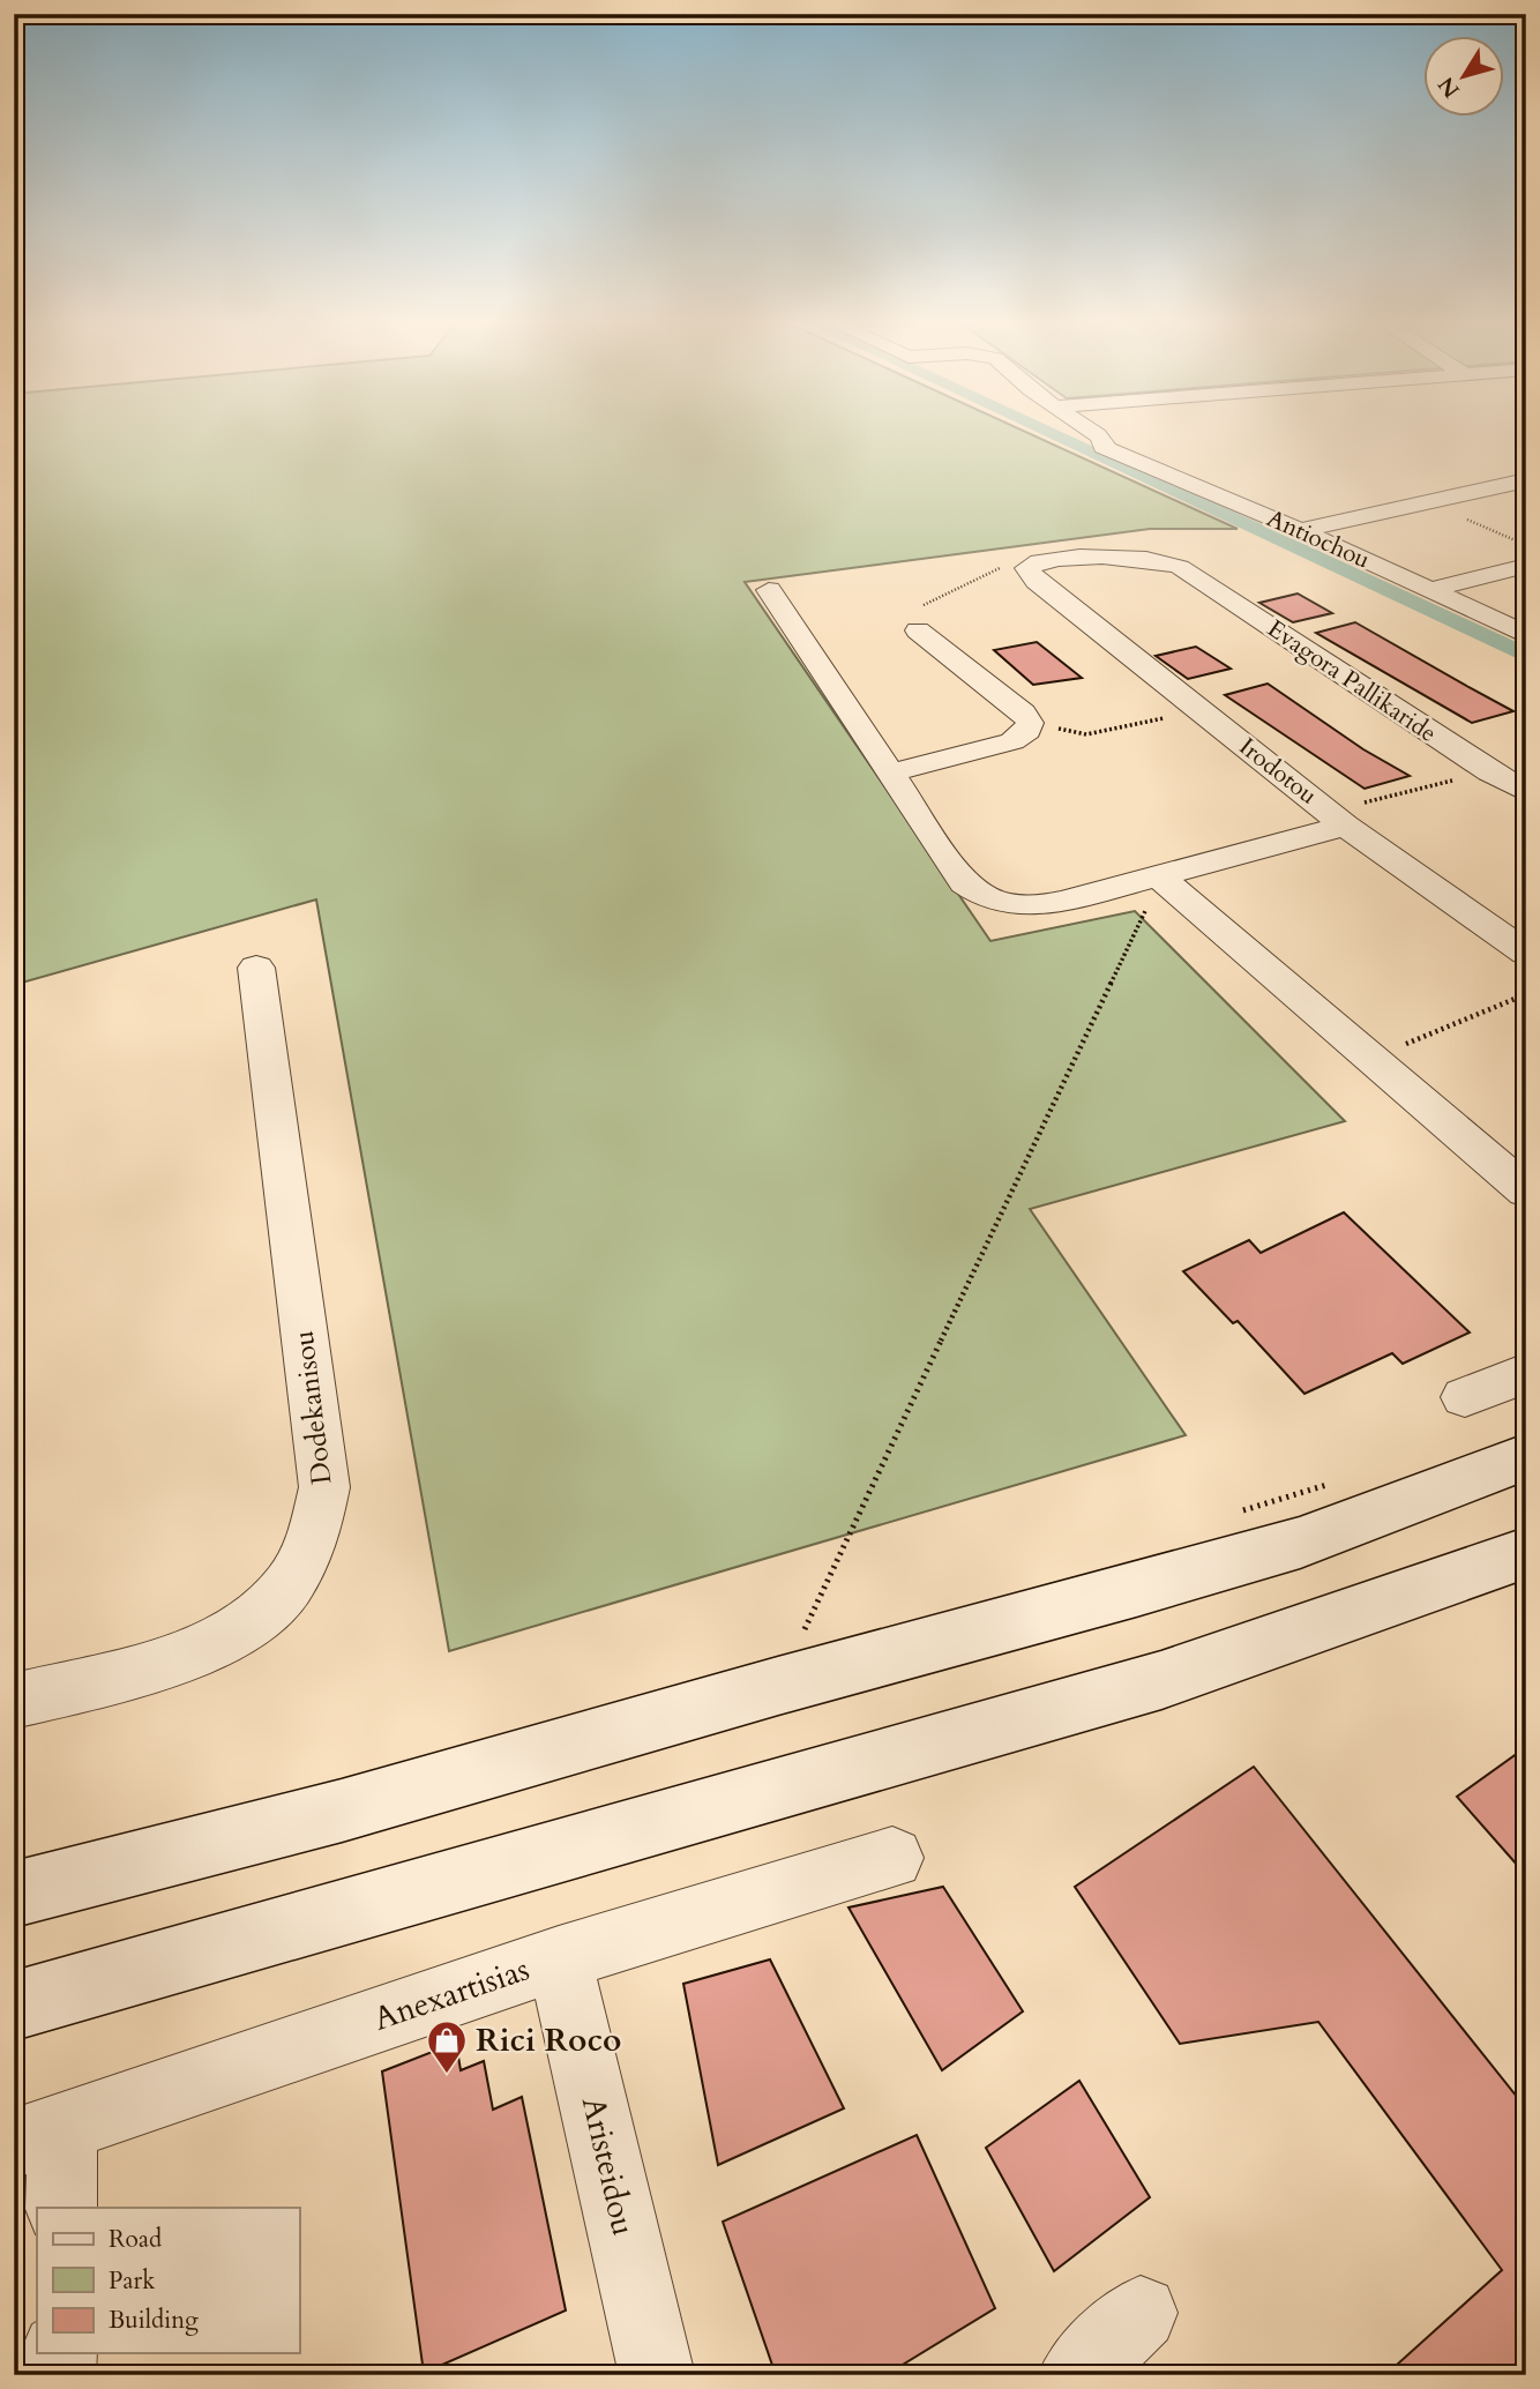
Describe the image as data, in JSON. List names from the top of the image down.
{
  "streets": {
    "street": [
      "Antiochou",
      "Evagora Pallikaride",
      "Irodotou",
      "Dodekanisou",
      "Anexartisias",
      "Aristeidou"
    ]
  },
  "crossings": [
    ["Evagora Pallikaride", "Irodotou"],
    ["Anexartisias", "Aristeidou"]
  ],
  "places": {
    "shop": ["Rici Roco"]
  },
  "legend": ["Road", "Park", "Building"],
  "north": "bottom left"
}
